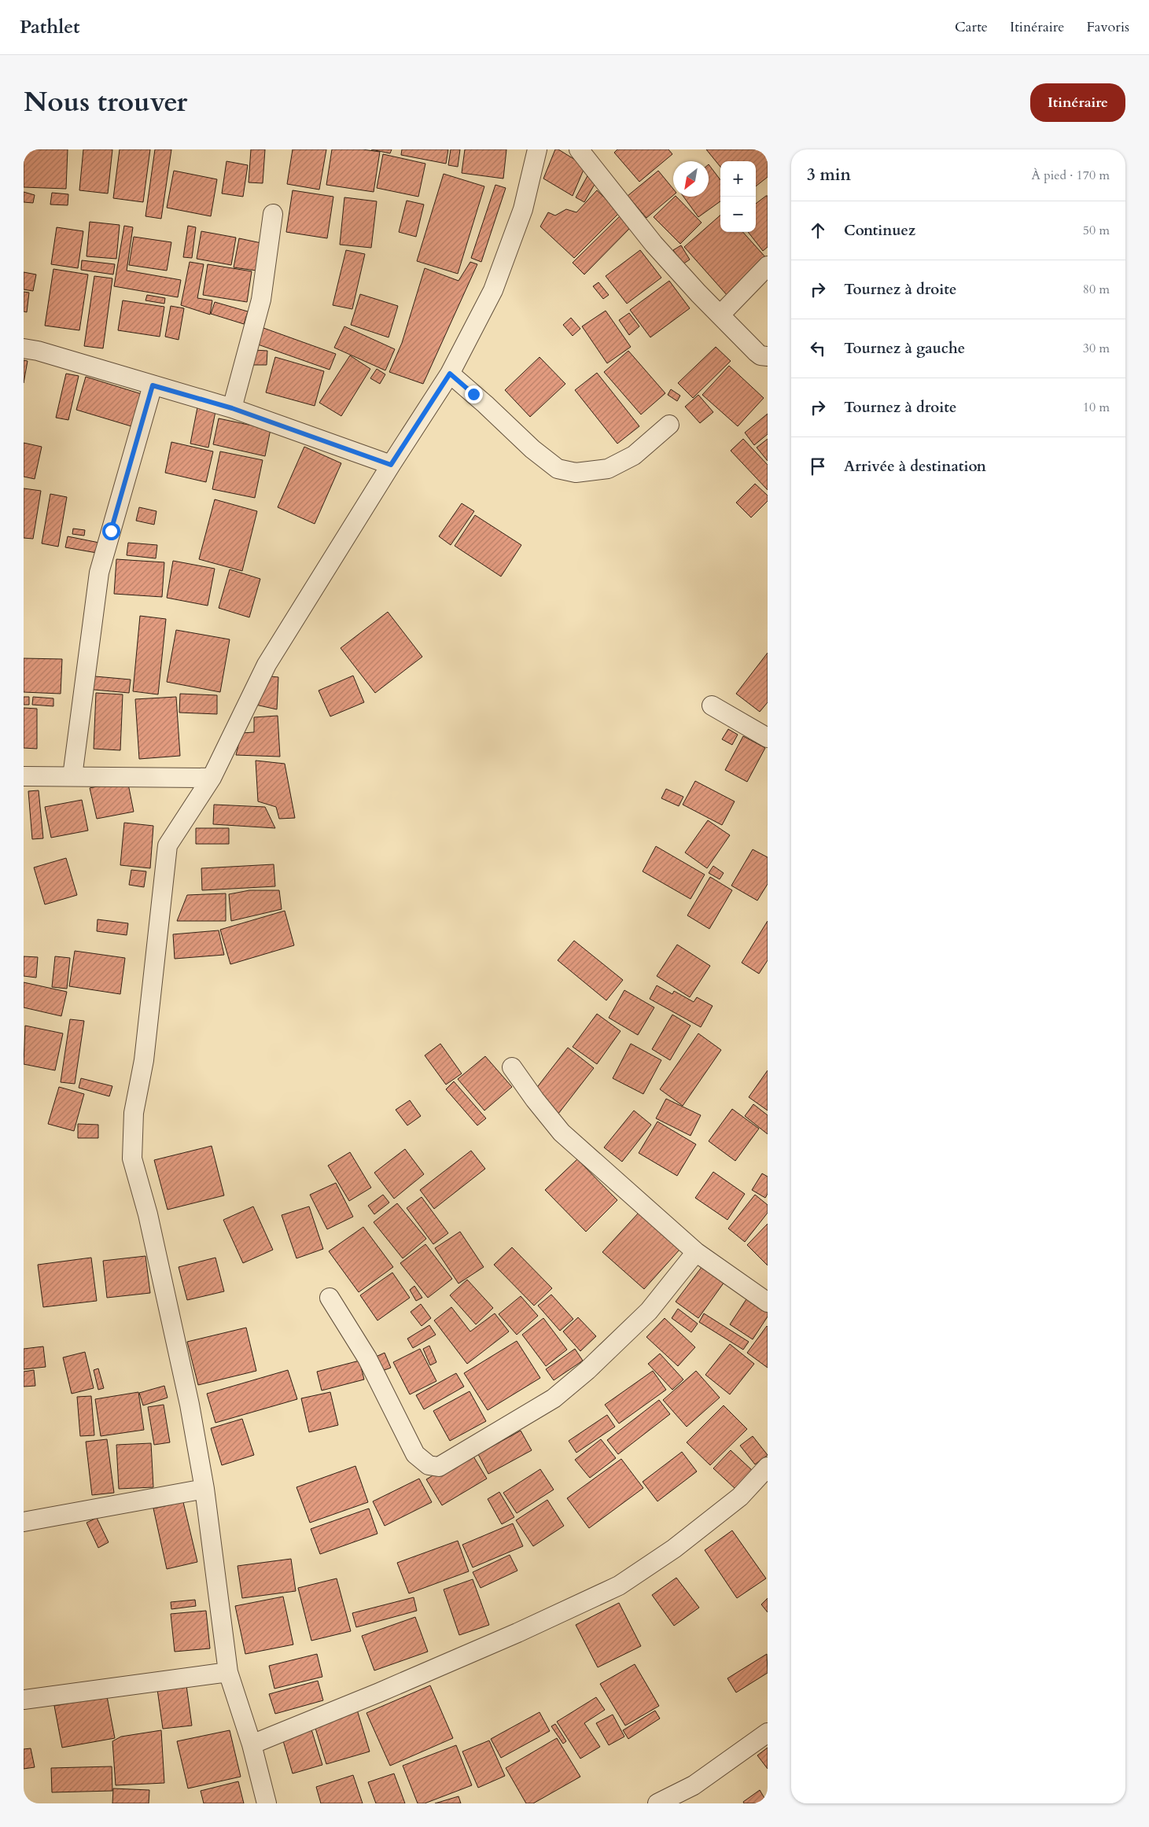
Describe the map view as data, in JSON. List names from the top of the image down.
{
  "north": "bottom left",
  "page": {
    "header": "Pathlet",
    "nav": ["Carte", "Itinéraire", "Favoris"],
    "title": "Nous trouver",
    "buttons": "Itinéraire",
    "heading": ["3 min", "À pied · 170 m"],
    "map_buttons": ["+", "−"],
    "list": [
      ["Continuez", "50 m"],
      ["Tournez à droite", "80 m"],
      ["Tournez à gauche", "30 m"],
      ["Tournez à droite", "10 m"],
      "Arrivée à destination"
    ]
  }
}
